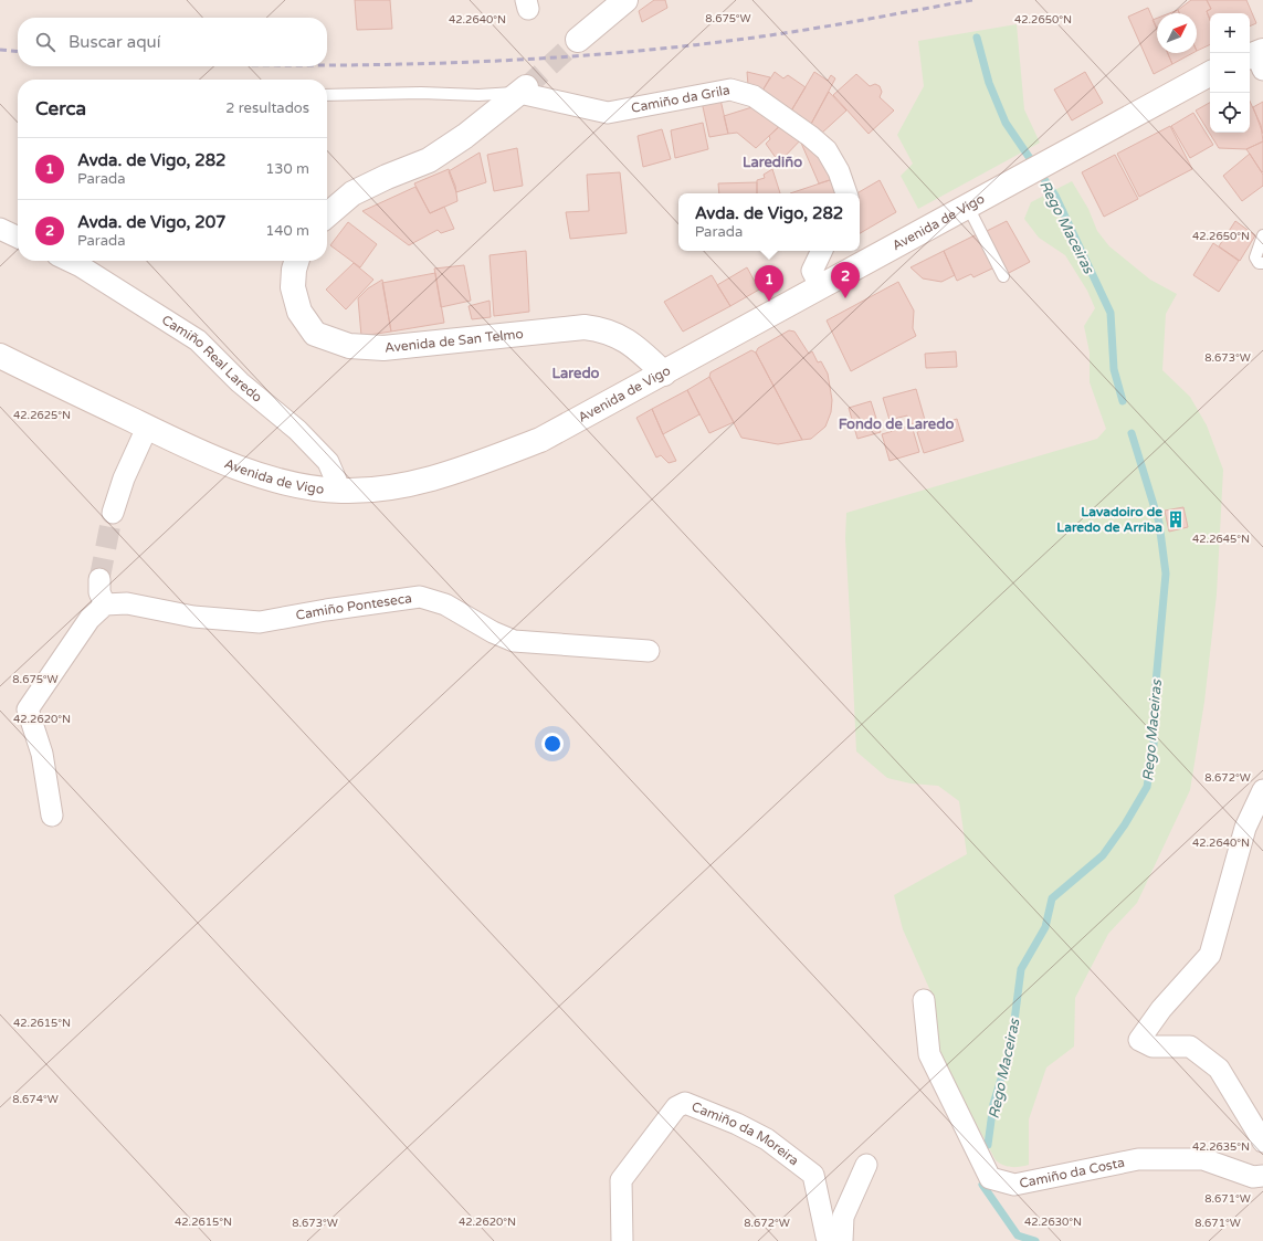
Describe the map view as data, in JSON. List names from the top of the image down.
{
  "streets": {
    "main road": ["Avenida de Vigo", "Avenida de San Telmo"],
    "street": [
      "Camiño da Grila",
      "Camiño Real Laredo",
      "Camiño Ponteseca",
      "Camiño da Moreira",
      "Camiño da Costa"
    ]
  },
  "crossings": [
    ["Avenida de Vigo", "Avenida de San Telmo"],
    ["Avenida de Vigo", "Camiño Real Laredo"]
  ],
  "districts": ["Larediño", "Laredo", "Fondo de Laredo"],
  "water": ["Rego Maceiras"],
  "places": {
    "building": ["Lavadoiro de Laredo de Arriba"]
  },
  "north": "top right",
  "page": {
    "map_buttons": ["+", "−"],
    "search": "Buscar aquí",
    "heading": ["Cerca", "2 resultados"],
    "list": [
      {
        "mark": "1",
        "name": "Avda. de Vigo, 282",
        "note": "Parada",
        "value": "130 m"
      },
      {
        "mark": "2",
        "name": "Avda. de Vigo, 207",
        "note": "Parada",
        "value": "140 m"
      }
    ],
    "popup": ["Avda. de Vigo, 282", "Parada"],
    "pins": ["2", "1"]
  },
  "coordinates": [
    "8.675°W",
    "42.2640°N",
    "42.2650°N",
    "8.673°W",
    "42.2625°N",
    "42.2645°N",
    "42.2620°N",
    "8.672°W",
    "42.2615°N",
    "8.674°W",
    "42.2635°N",
    "8.671°W",
    "42.2630°N"
  ]
}
